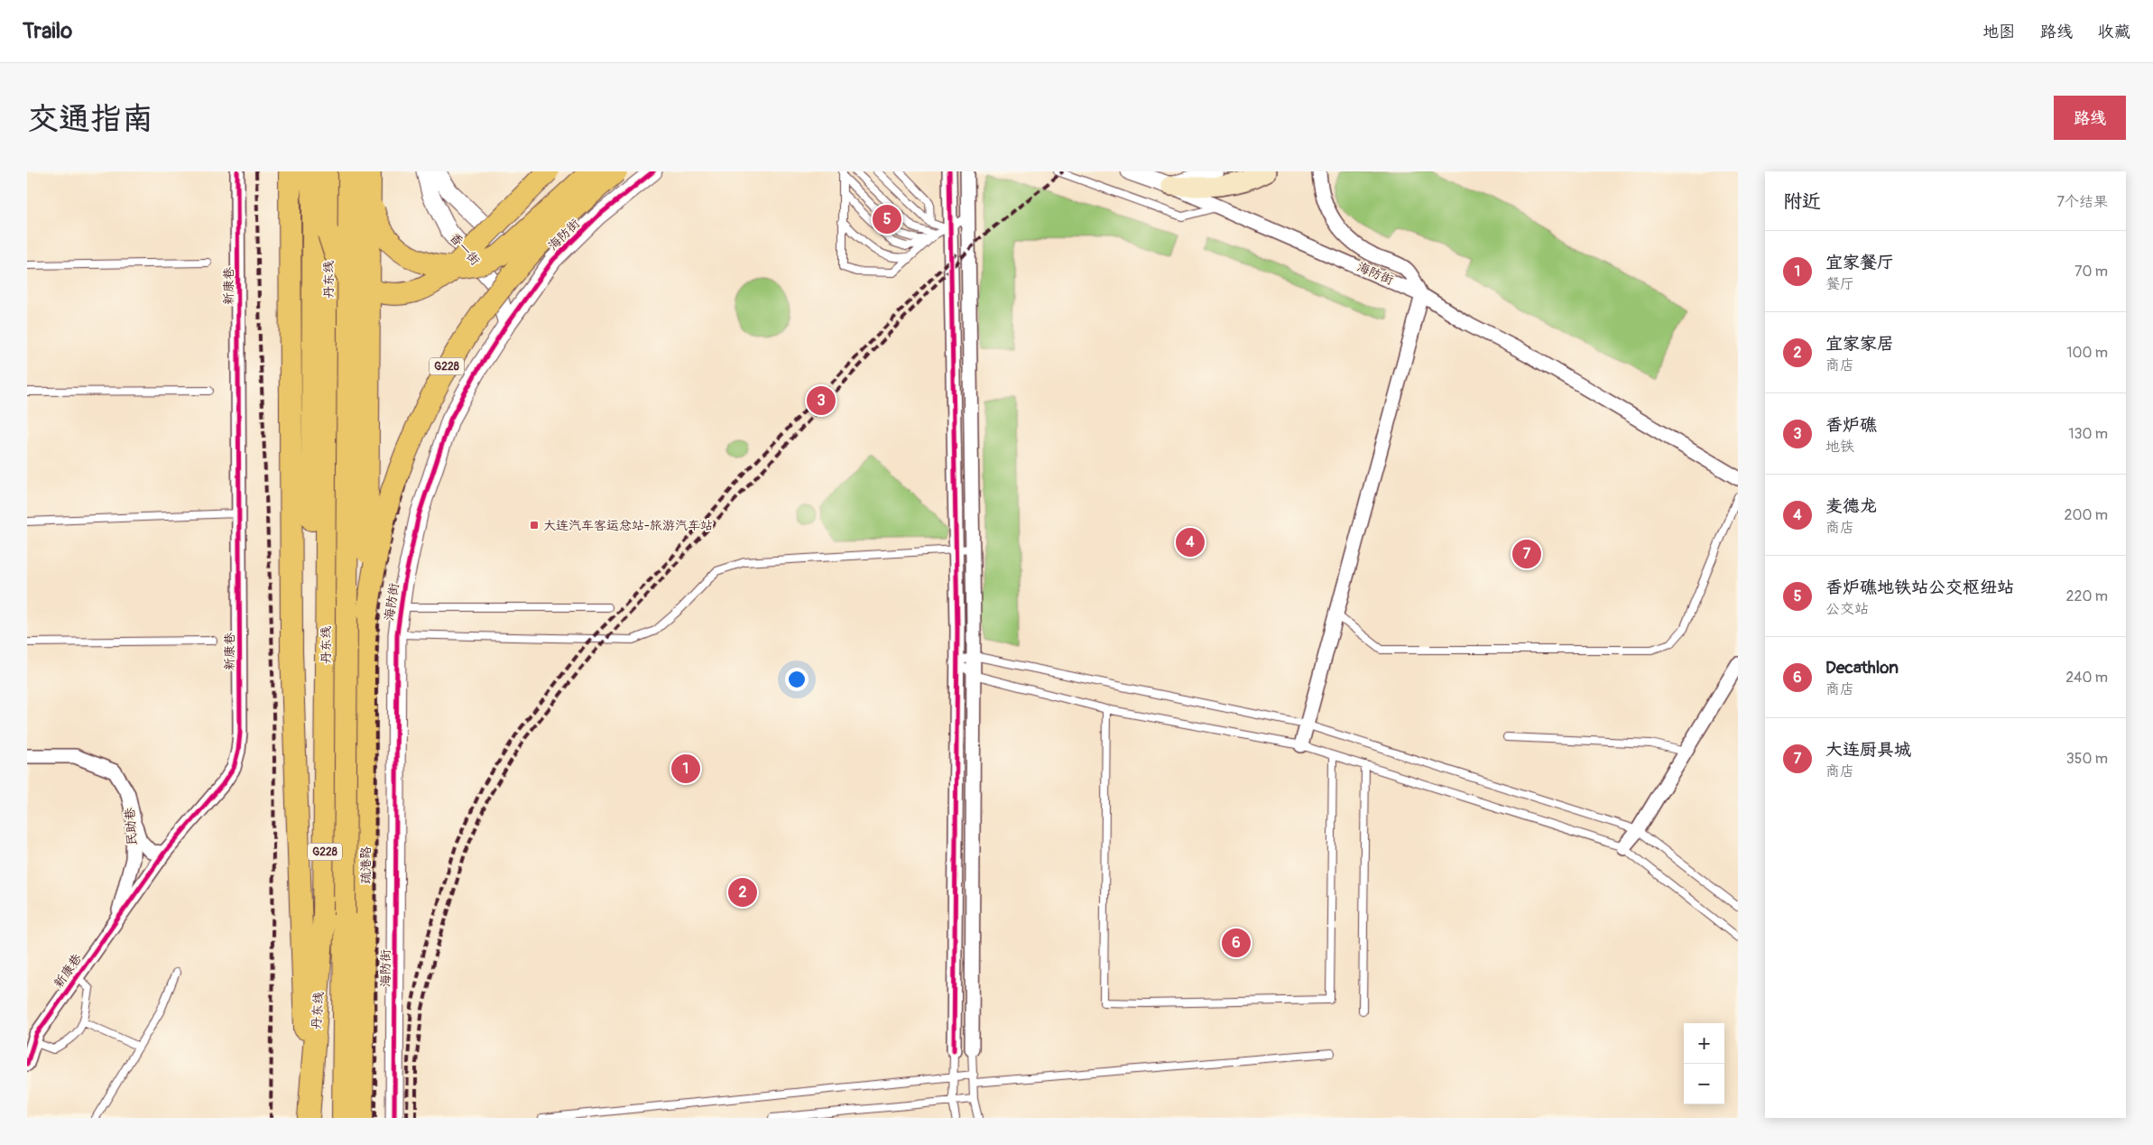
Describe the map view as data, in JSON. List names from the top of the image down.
{
  "streets": {
    "highway": ["丹东线", "G228", "疏港路"],
    "street": [
      "海防街",
      "香一街",
      "新康巷",
      "民助巷"
    ]
  },
  "crossings": [
    ["海防街", "香一街"],
    ["新康巷", "民助巷"],
    ["G228", "疏港路"]
  ],
  "places": {
    "transit": ["大连汽车客运总站-旅游汽车站"]
  },
  "page": {
    "header": "Trailo",
    "nav": ["地图", "路线", "收藏"],
    "buttons": "路线",
    "title": "交通指南",
    "heading": ["附近", "7个结果"],
    "pins": [
      "5",
      "3",
      "4",
      "7",
      "1",
      "2",
      "6"
    ],
    "list": [
      {
        "mark": "1",
        "name": "宜家餐厅",
        "note": "餐厅",
        "value": "70 m"
      },
      {
        "mark": "2",
        "name": "宜家家居",
        "note": "商店",
        "value": "100 m"
      },
      {
        "mark": "3",
        "name": "香炉礁",
        "note": "地铁",
        "value": "130 m"
      },
      {
        "mark": "4",
        "name": "麦德龙",
        "note": "商店",
        "value": "200 m"
      },
      {
        "mark": "5",
        "name": "香炉礁地铁站公交枢纽站",
        "note": "公交站",
        "value": "220 m"
      },
      {
        "mark": "6",
        "name": "Decathlon",
        "note": "商店",
        "value": "240 m"
      },
      {
        "mark": "7",
        "name": "大连厨具城",
        "note": "商店",
        "value": "350 m"
      }
    ],
    "map_buttons": ["+", "−"]
  }
}
